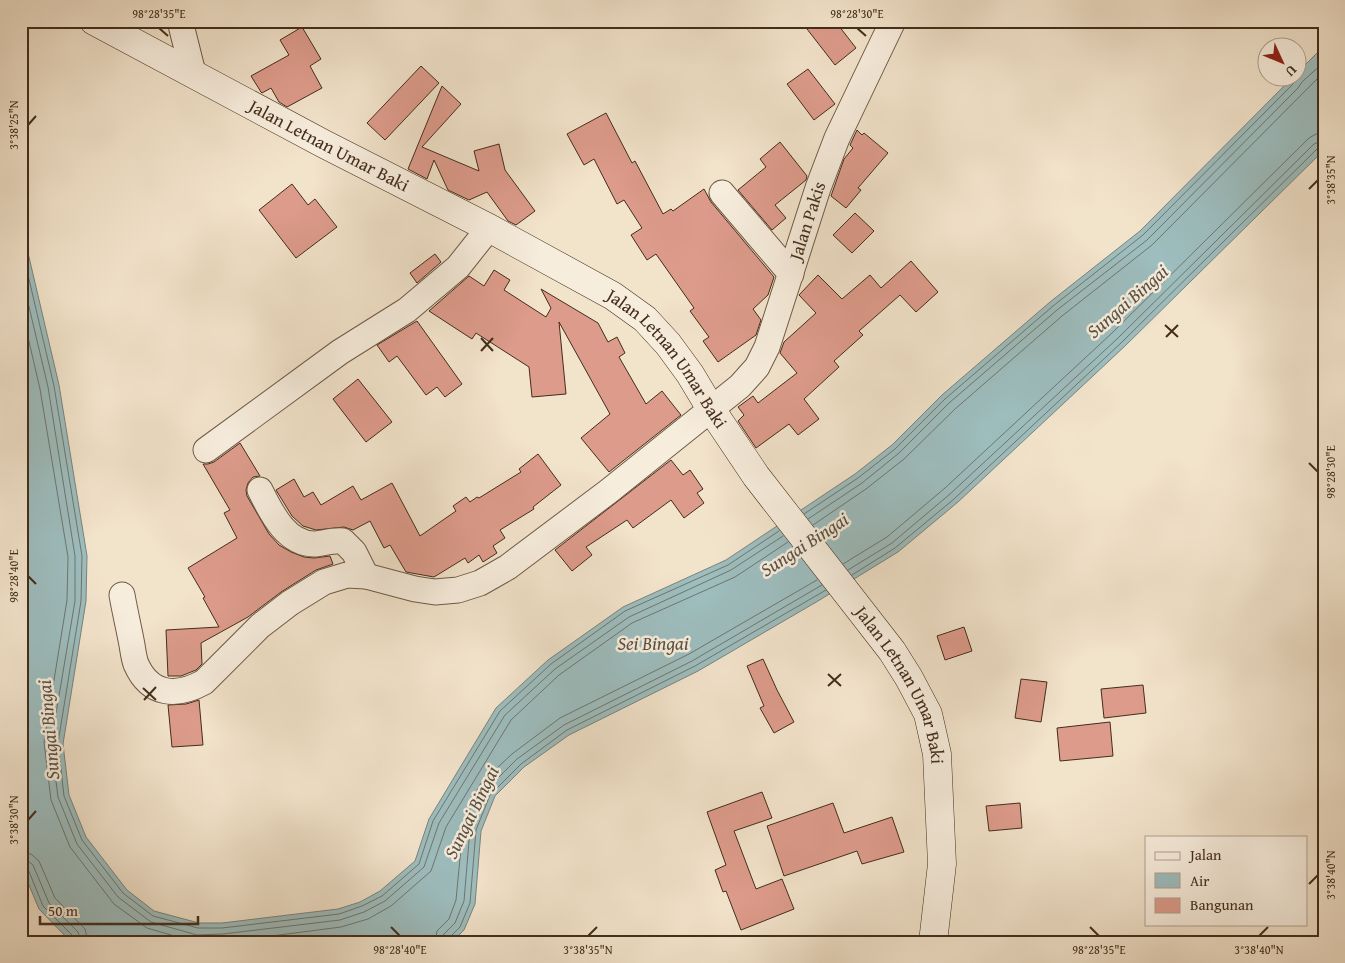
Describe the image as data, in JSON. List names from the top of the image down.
{
  "streets": {
    "street": ["Jalan Letnan Umar Baki", "Jalan Pakis"]
  },
  "crossings": [
    ["Jalan Letnan Umar Baki", "Jalan Pakis"]
  ],
  "water": ["Sungai Bingai", "Sei Bingai"],
  "legend": ["Jalan", "Air", "Bangunan"],
  "scale_bar": "50 m",
  "north": "bottom right",
  "coordinates": [
    "98°28'35\"E",
    "98°28'30\"E",
    "3°38'25\"N",
    "3°38'35\"N",
    "98°28'40\"E",
    "3°38'30\"N",
    "3°38'40\"N"
  ]
}
